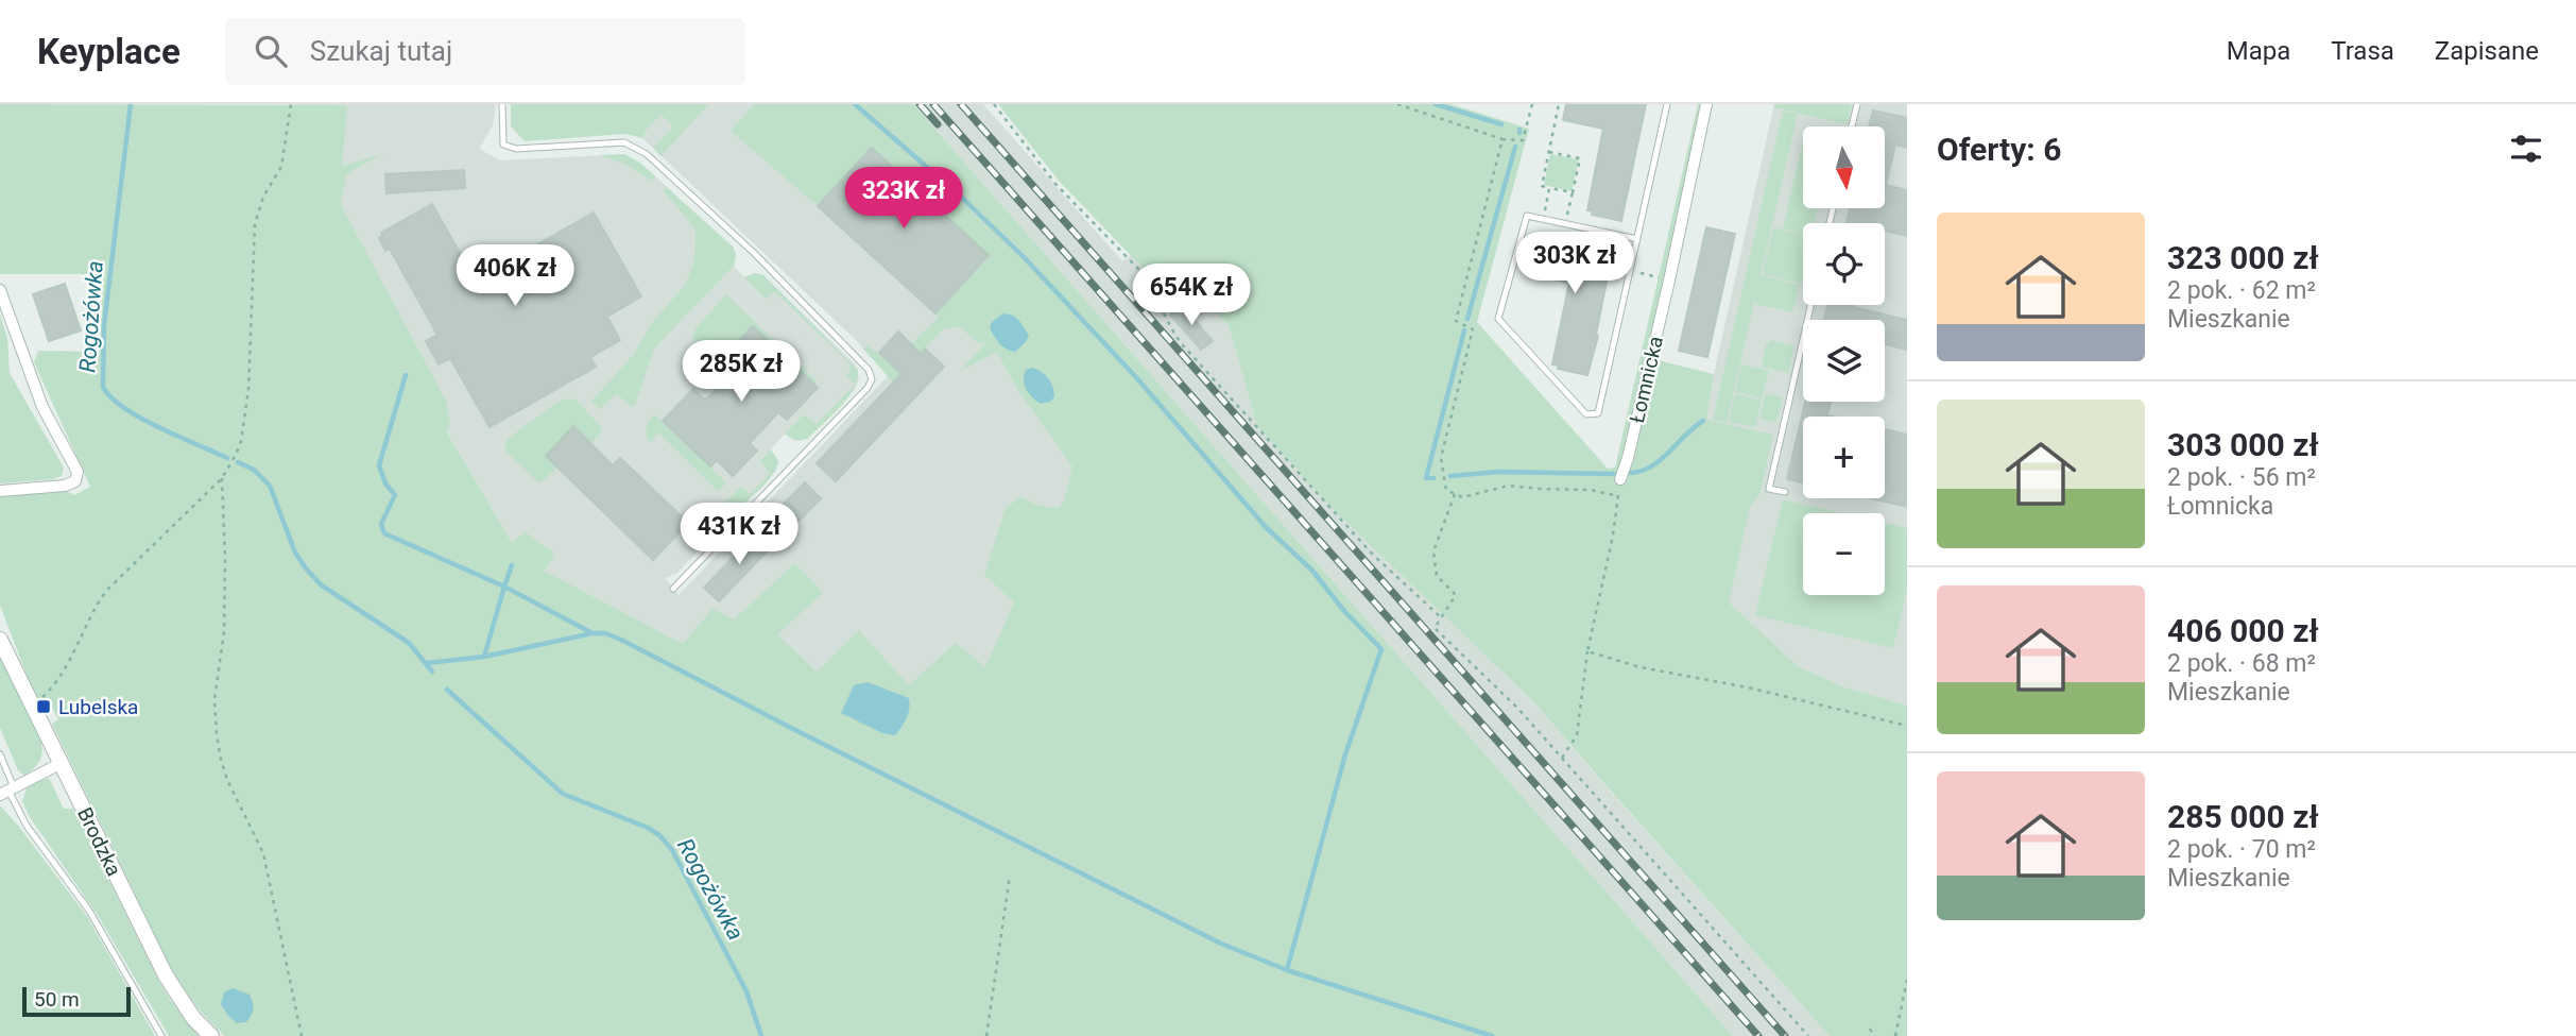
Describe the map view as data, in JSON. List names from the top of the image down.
{
  "streets": {
    "street": ["Łomnicka", "Brodzka"]
  },
  "water": ["Rogożówka"],
  "places": {
    "transit": ["Lubelska"]
  },
  "scale_bar": "50 m",
  "north": "bottom",
  "page": {
    "header": "Keyplace",
    "search": "Szukaj tutaj",
    "nav": ["Mapa", "Trasa", "Zapisane"],
    "heading": "Oferty: 6",
    "map_buttons": ["+", "−"],
    "price": [
      "323K zł",
      "303K zł",
      "406K zł",
      "654K zł",
      "285K zł",
      "431K zł"
    ],
    "list": [
      {
        "name": "323 000 zł",
        "note": "2 pok. · 62 m² · Mieszkanie"
      },
      {
        "name": "303 000 zł",
        "note": "2 pok. · 56 m² · Łomnicka"
      },
      {
        "name": "406 000 zł",
        "note": "2 pok. · 68 m² · Mieszkanie"
      },
      {
        "name": "285 000 zł",
        "note": "2 pok. · 70 m² · Mieszkanie"
      }
    ],
    "scale": "50 m"
  }
}
